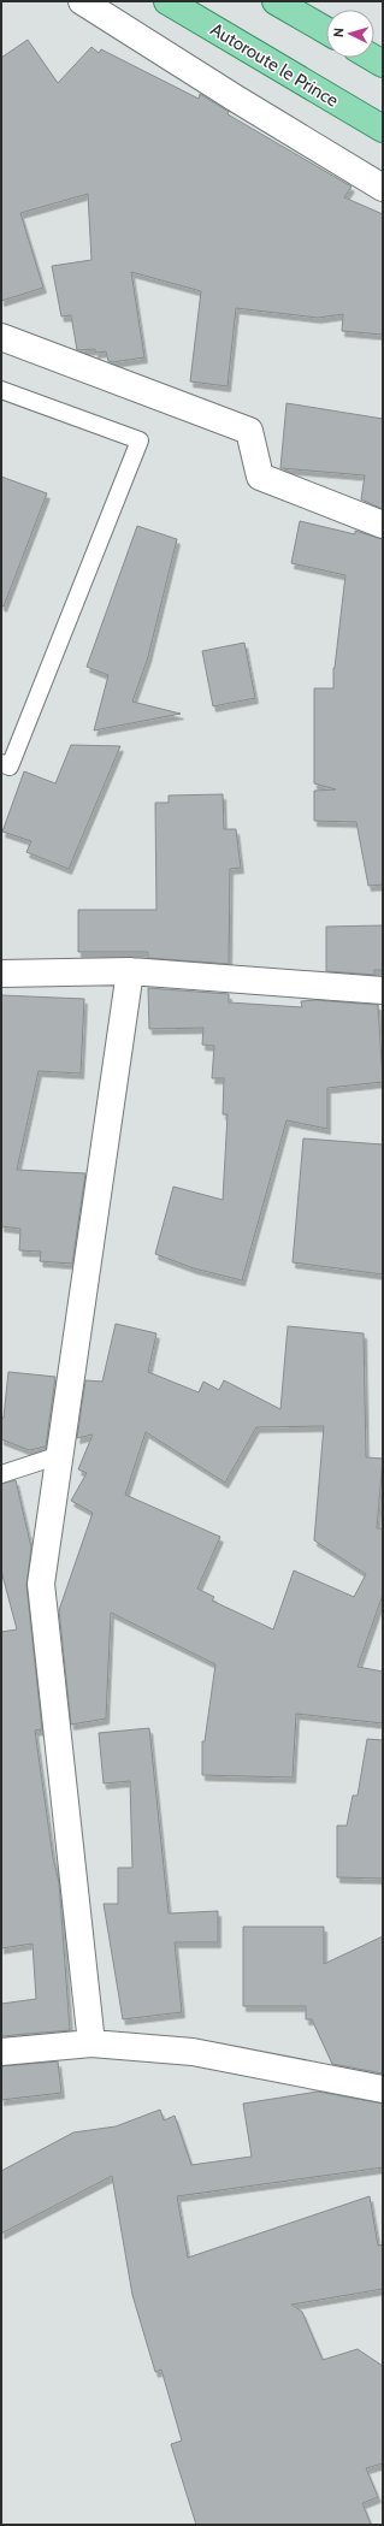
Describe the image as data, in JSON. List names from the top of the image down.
{
  "streets": {
    "main road": ["Autoroute le Prince"]
  },
  "north": "left"
}
